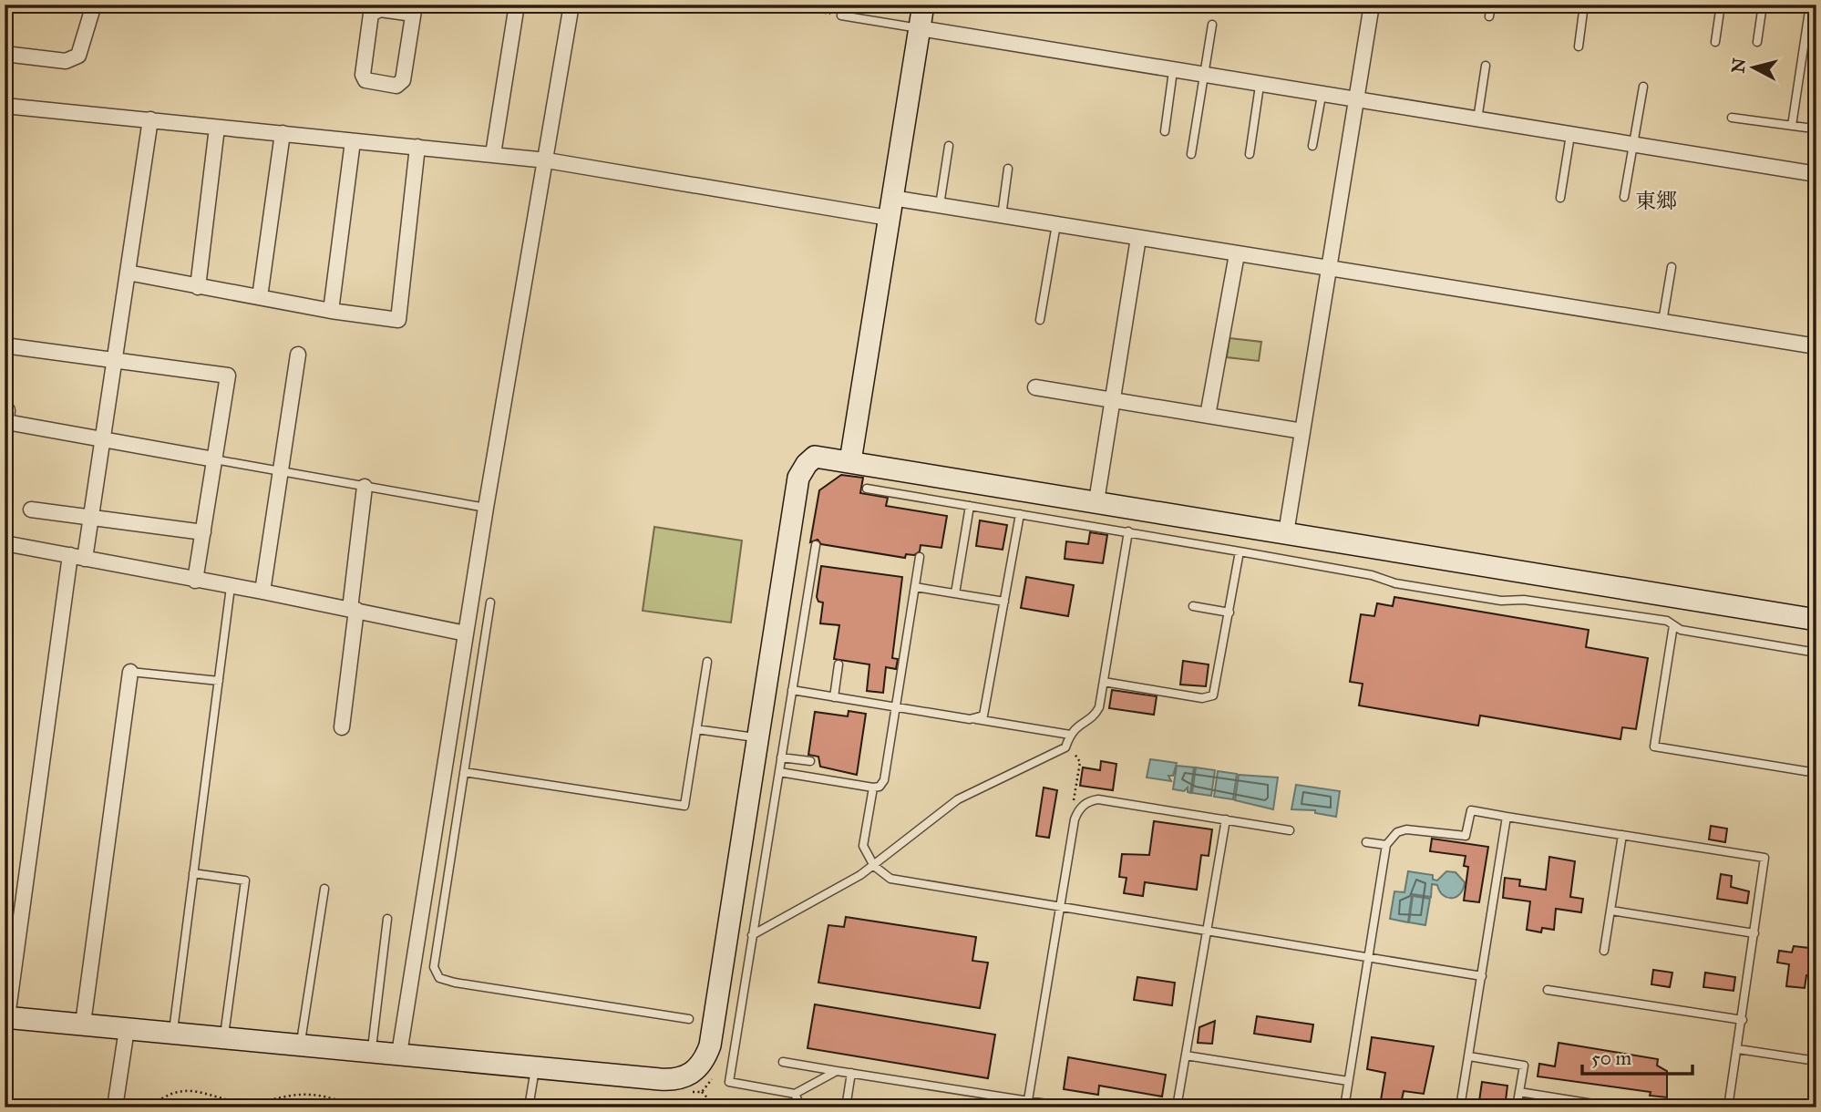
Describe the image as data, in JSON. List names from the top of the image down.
{
  "districts": ["東郷"],
  "scale_bar": "50 m",
  "north": "left"
}
